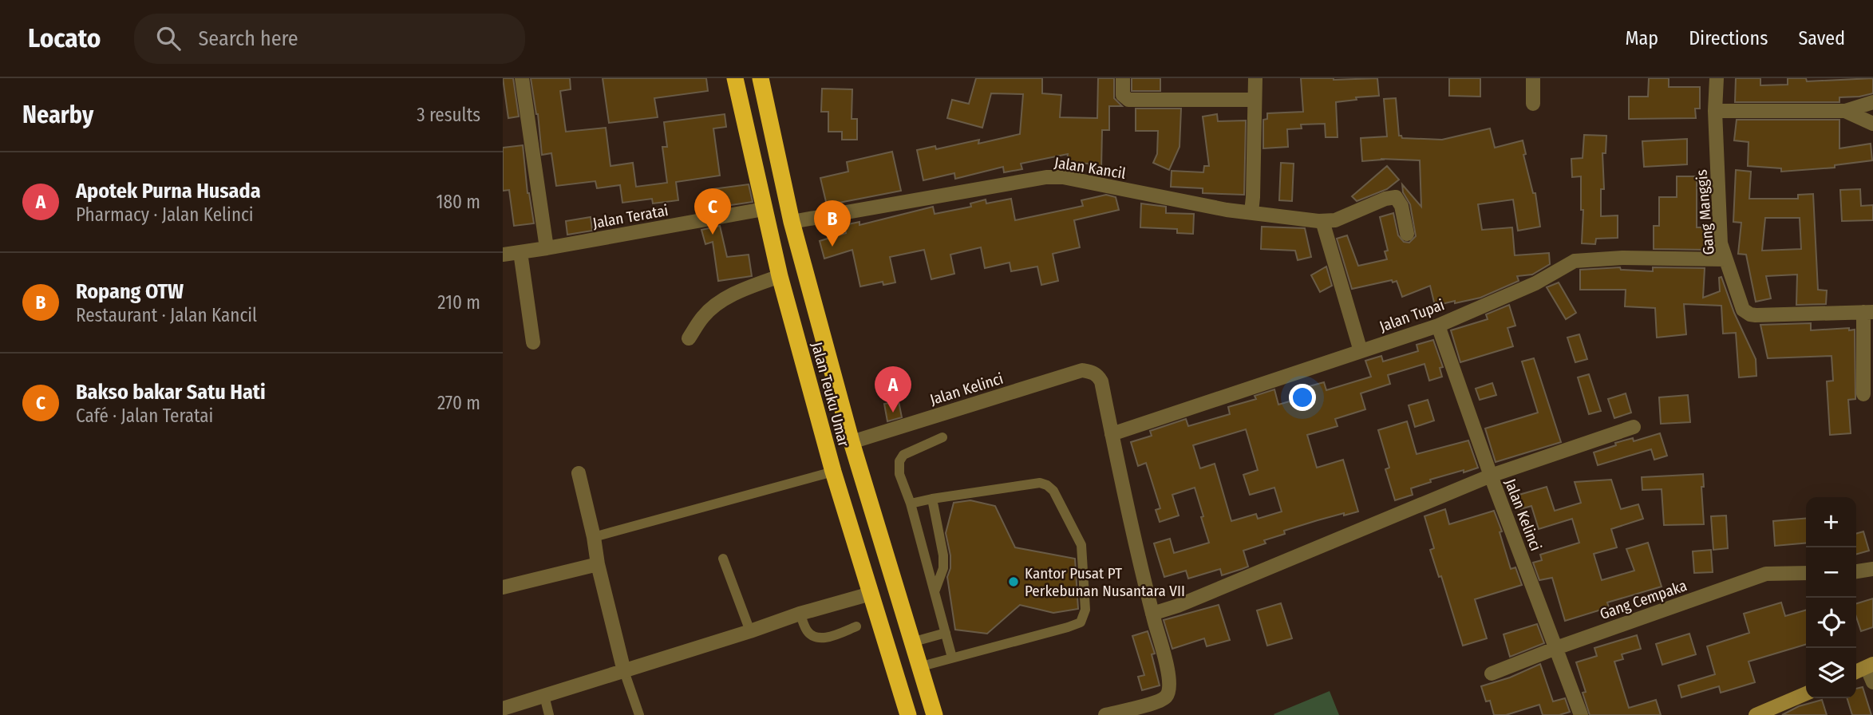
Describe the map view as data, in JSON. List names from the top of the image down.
{
  "streets": {
    "highway": ["Jalan Teuku Umar"],
    "street": [
      "Jalan Kancil",
      "Gang Manggis",
      "Jalan Teratai",
      "Jalan Tupai",
      "Jalan Kelinci",
      "Gang Cempaka"
    ]
  },
  "crossings": [
    ["Jalan Kancil", "Jalan Teuku Umar"],
    ["Gang Manggis", "Jalan Tupai"],
    ["Jalan Teratai", "Jalan Teuku Umar"],
    ["Jalan Tupai", "Jalan Kelinci"],
    ["Jalan Kelinci", "Jalan Teuku Umar"],
    ["Jalan Kelinci", "Gang Cempaka"]
  ],
  "places": ["Kantor Pusat PT Perkebunan Nusantara VII"],
  "page": {
    "header": "Locato",
    "search": "Search here",
    "nav": ["Map", "Directions", "Saved"],
    "heading": ["Nearby", "3 results"],
    "list": [
      {
        "mark": "A",
        "name": "Apotek Purna Husada",
        "note": "Pharmacy · Jalan Kelinci",
        "value": "180 m"
      },
      {
        "mark": "B",
        "name": "Ropang OTW",
        "note": "Restaurant · Jalan Kancil",
        "value": "210 m"
      },
      {
        "mark": "C",
        "name": "Bakso bakar Satu Hati",
        "note": "Café · Jalan Teratai",
        "value": "270 m"
      }
    ],
    "pins": ["C", "B", "A"],
    "map_buttons": ["+", "−"]
  }
}
